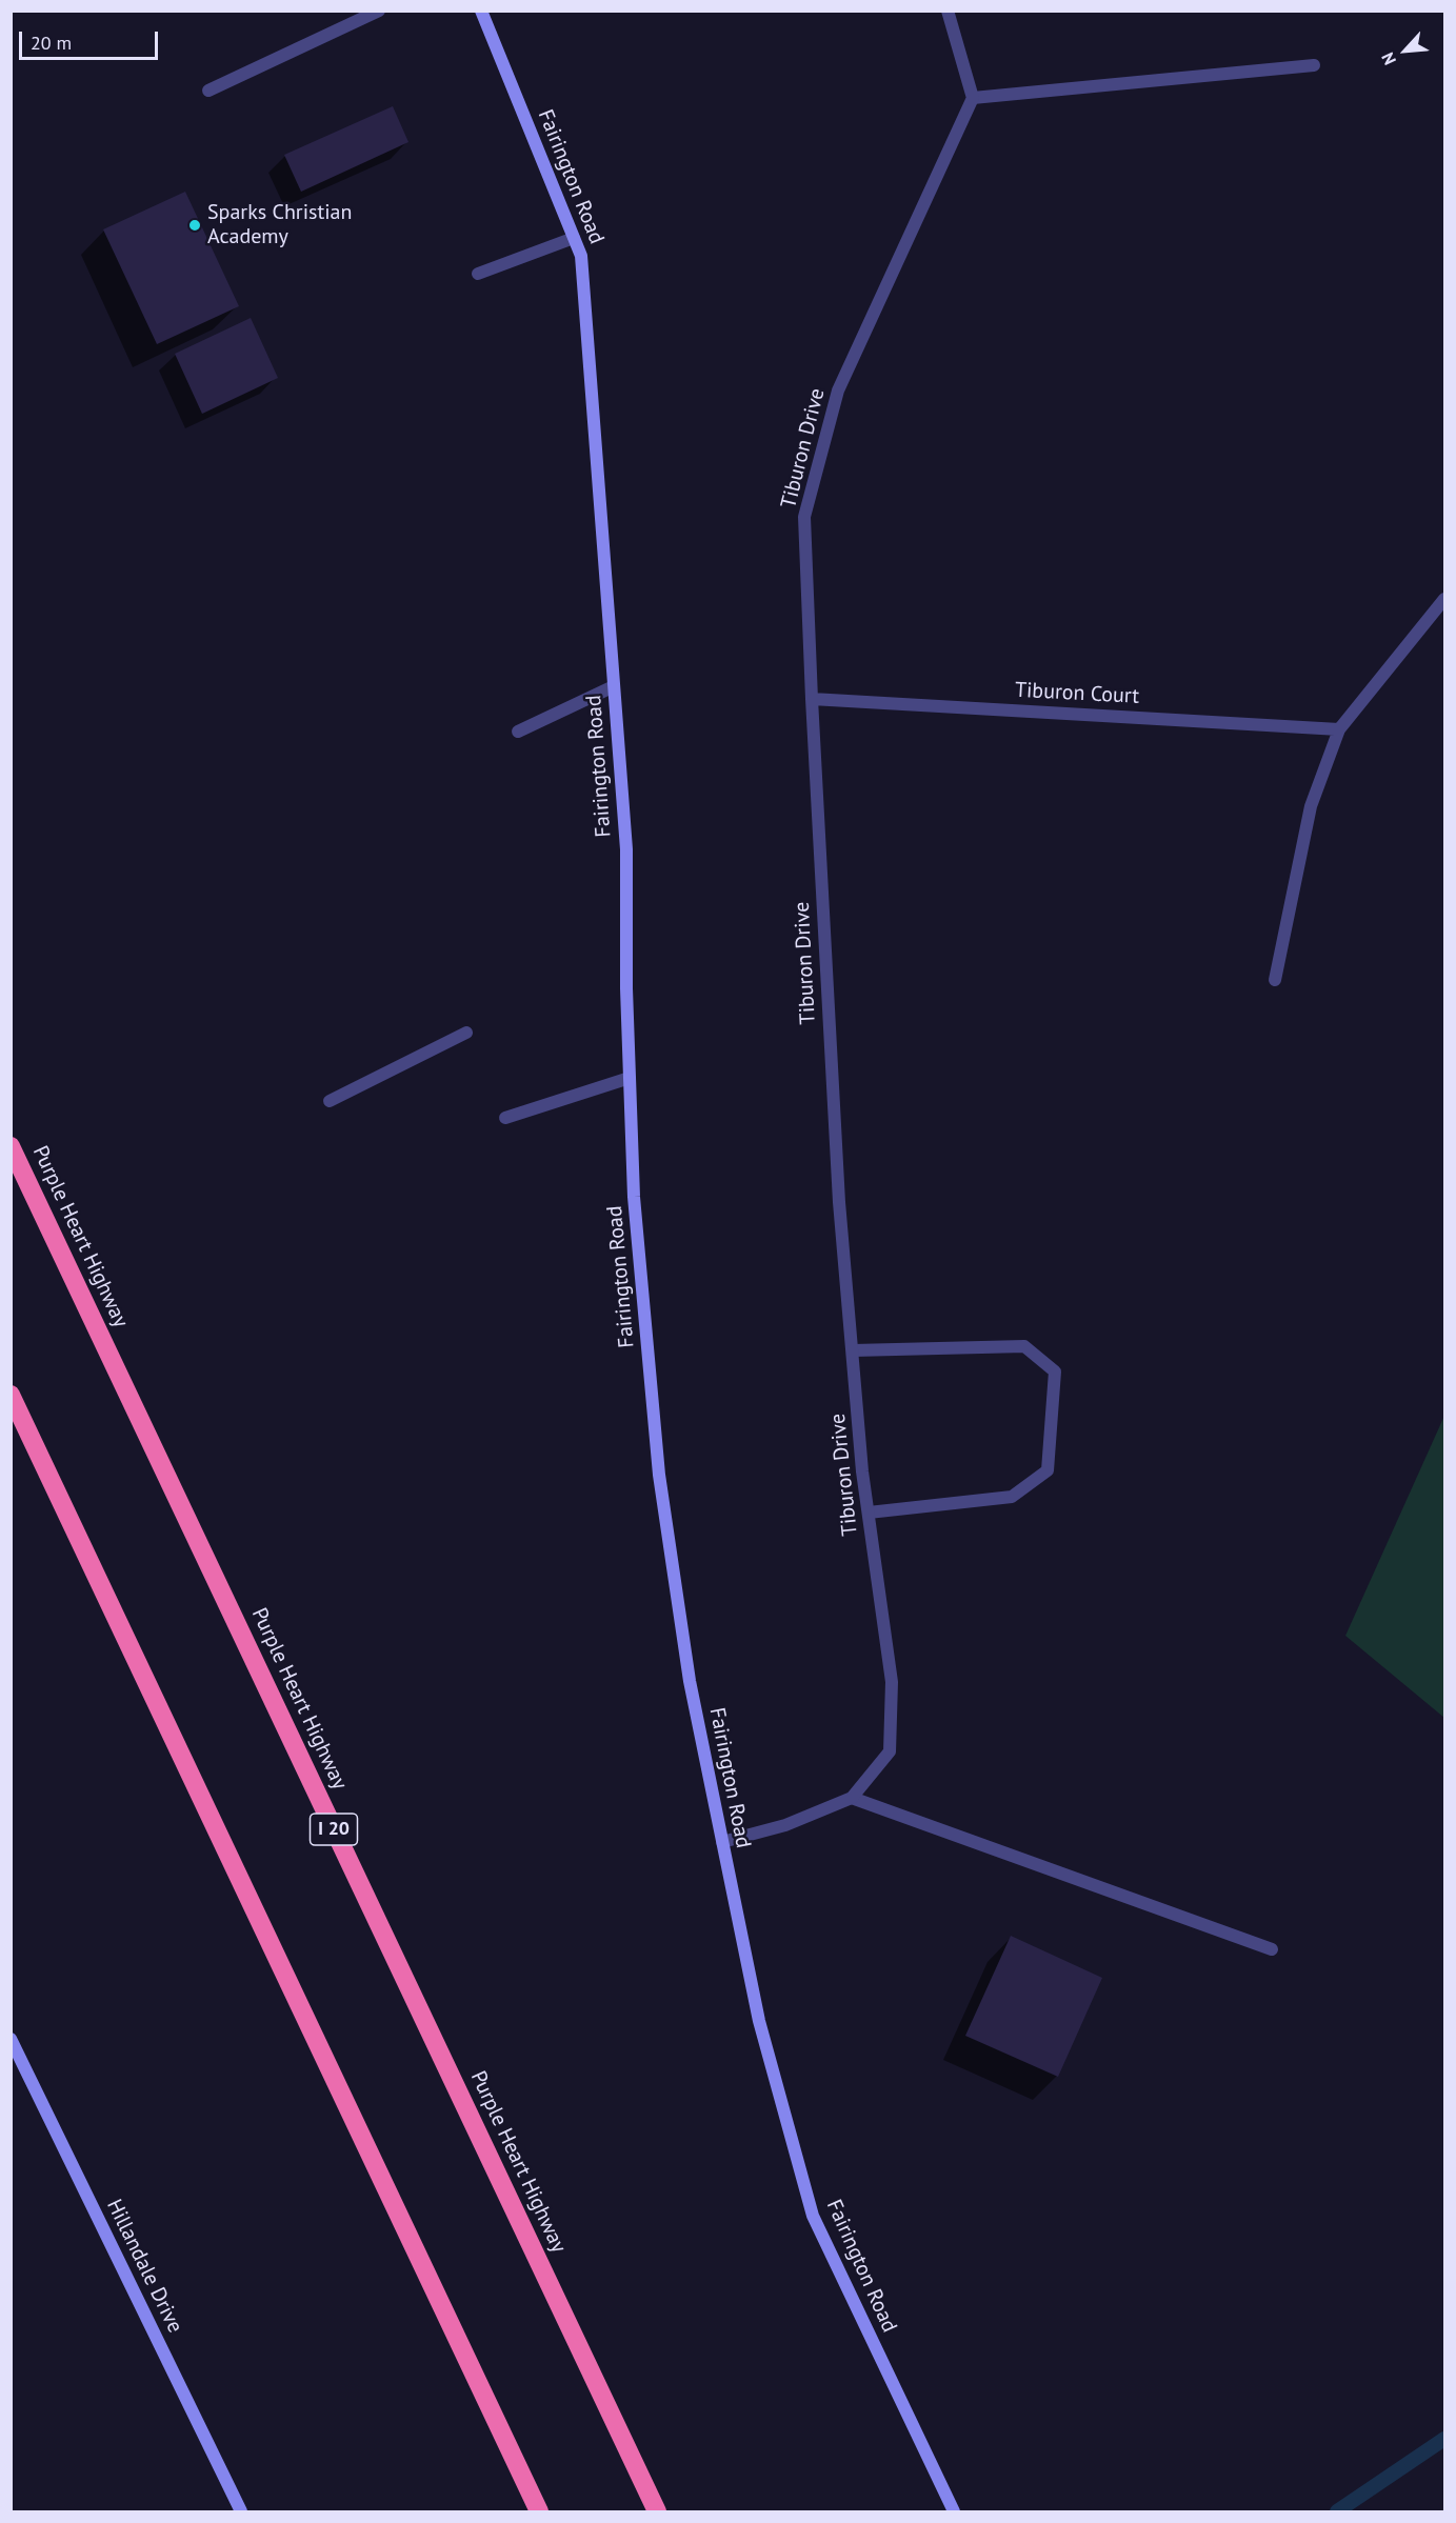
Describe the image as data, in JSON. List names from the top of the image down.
{
  "streets": {
    "highway": ["Purple Heart Highway", "I 20"],
    "street": [
      "Fairington Road",
      "Tiburon Drive",
      "Tiburon Court",
      "Hillandale Drive"
    ]
  },
  "crossings": [
    ["Fairington Road", "Tiburon Drive"],
    ["Tiburon Drive", "Tiburon Court"]
  ],
  "places": ["Sparks Christian Academy"],
  "scale_bar": "20 m",
  "north": "bottom left"
}
